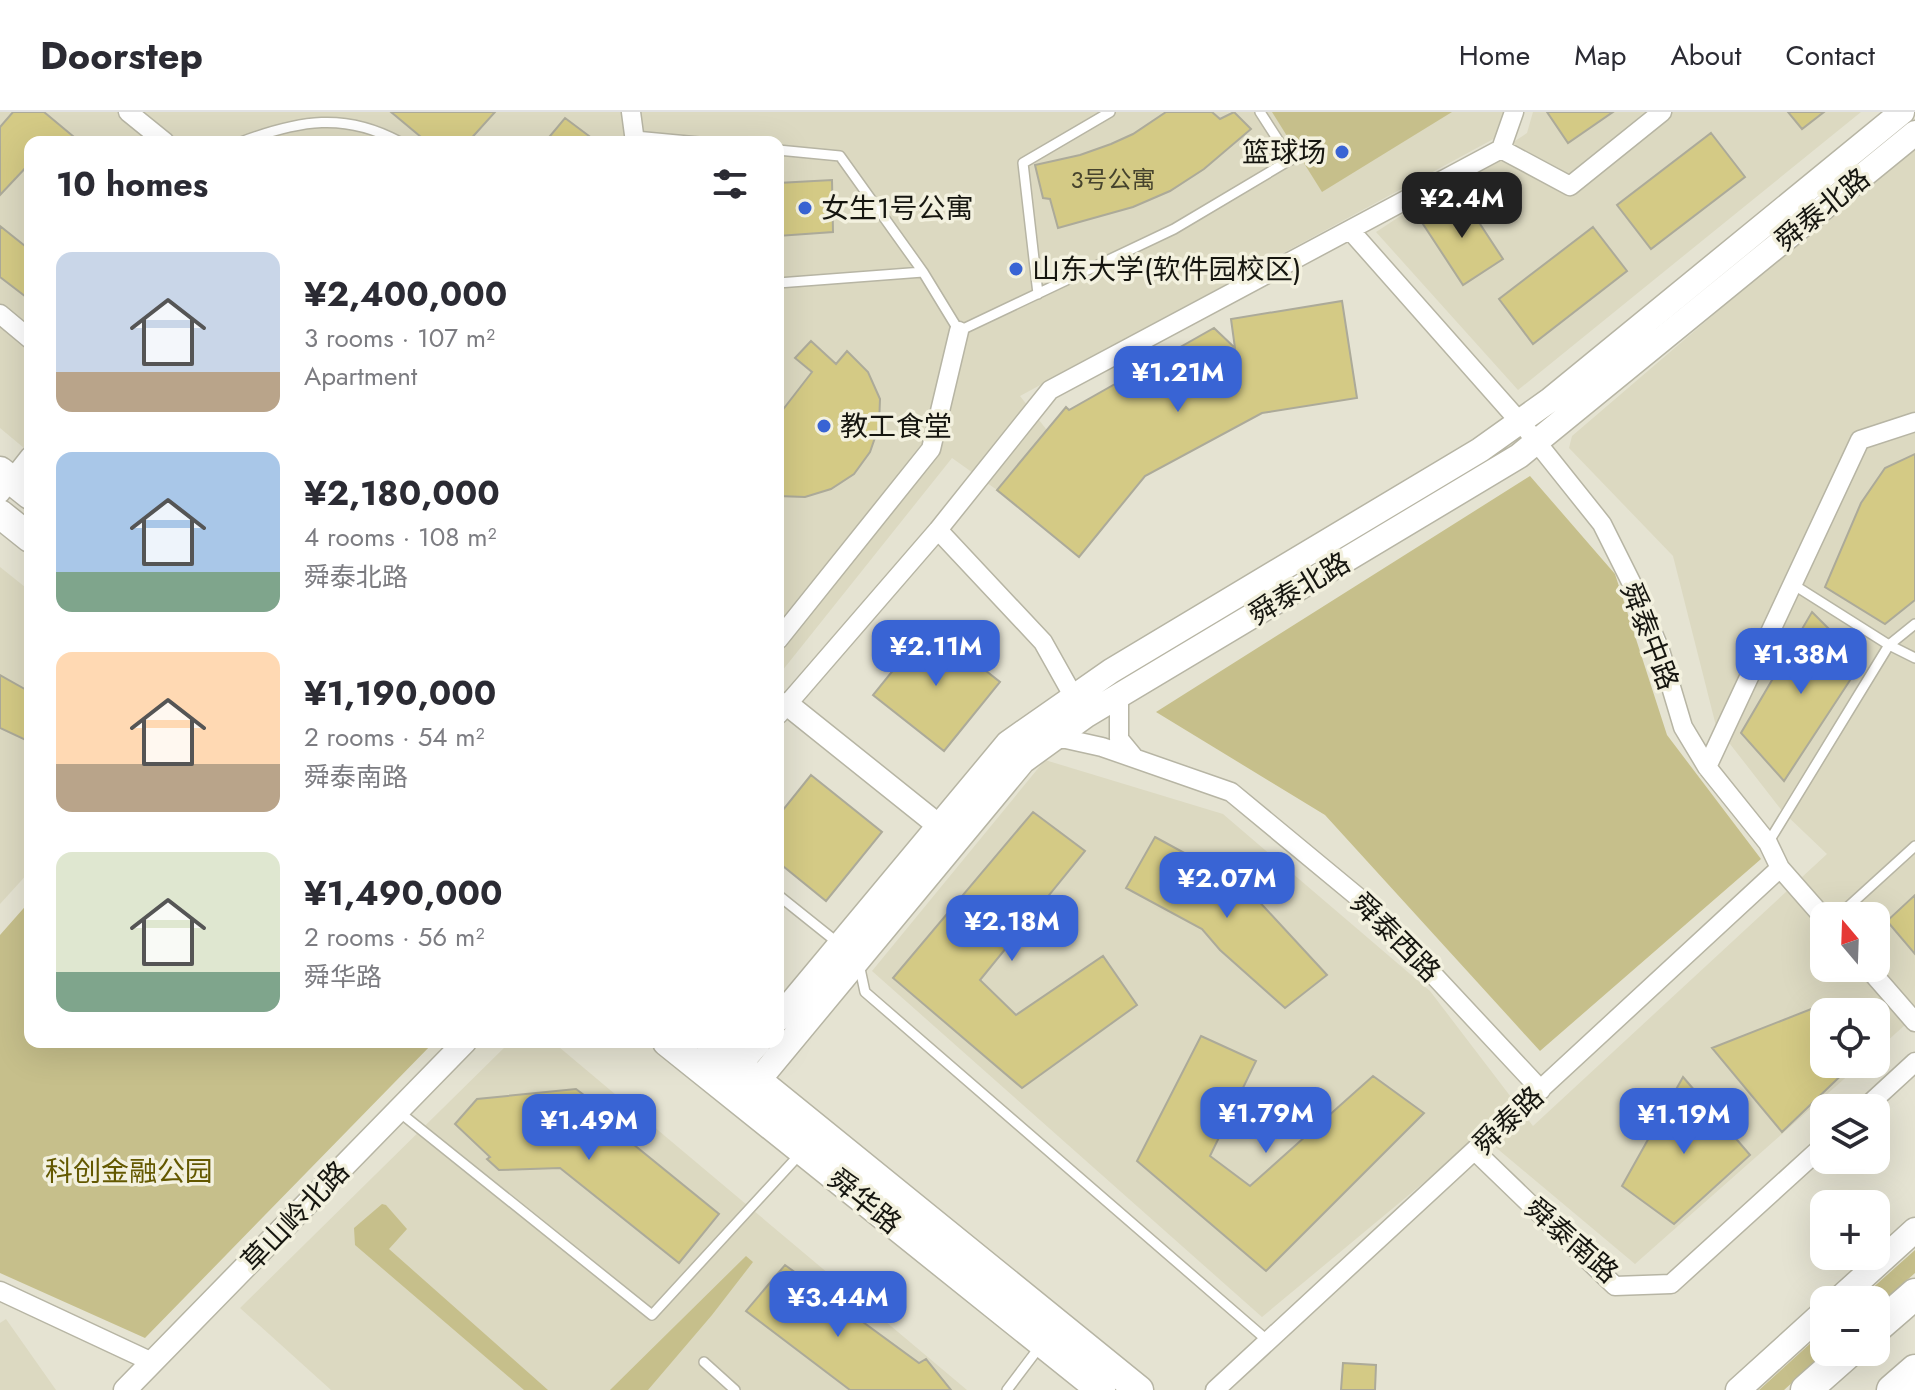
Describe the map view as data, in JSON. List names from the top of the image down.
{
  "streets": {
    "main road": ["舜泰北路", "舜华路"],
    "street": [
      "舜泰中路",
      "舜泰西路",
      "舜泰路",
      "草山岭北路",
      "舜泰南路"
    ]
  },
  "crossings": [
    ["舜泰北路", "舜泰中路"],
    ["舜泰北路", "舜泰西路"],
    ["舜泰北路", "舜华路"],
    ["舜泰西路", "舜泰路"],
    ["舜泰路", "舜泰南路"]
  ],
  "parks": ["科创金融公园"],
  "places": [
    "篮球场",
    "女生1号公寓",
    "山东大学(软件园校区)",
    "教工食堂"
  ],
  "house_numbers": ["3号公寓"],
  "north": "top",
  "page": {
    "header": "Doorstep",
    "nav": [
      "Home",
      "Map",
      "About",
      "Contact"
    ],
    "heading": "10 homes",
    "price": [
      "¥2.4M",
      "¥1.21M",
      "¥2.11M",
      "¥1.38M",
      "¥2.07M",
      "¥2.18M",
      "¥1.79M",
      "¥1.19M",
      "¥1.49M",
      "¥3.44M"
    ],
    "list": [
      {
        "name": "¥2,400,000",
        "note": "3 rooms · 107 m² · Apartment"
      },
      {
        "name": "¥2,180,000",
        "note": "4 rooms · 108 m² · 舜泰北路"
      },
      {
        "name": "¥1,190,000",
        "note": "2 rooms · 54 m² · 舜泰南路"
      },
      {
        "name": "¥1,490,000",
        "note": "2 rooms · 56 m² · 舜华路"
      }
    ],
    "map_buttons": ["+", "−"]
  }
}
